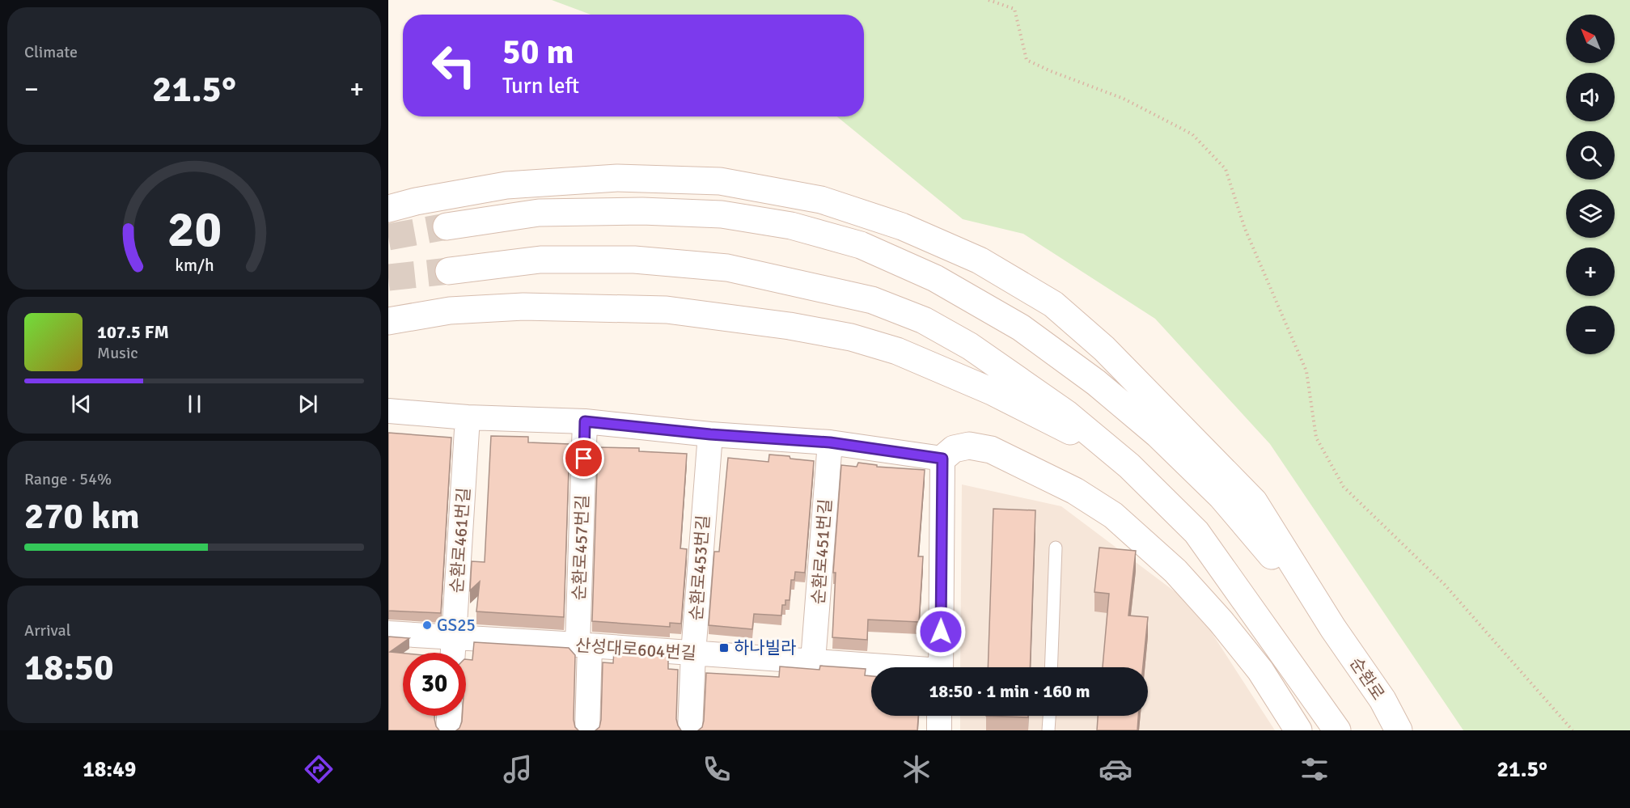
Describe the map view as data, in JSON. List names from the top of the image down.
{
  "streets": {
    "main road": ["순환로"],
    "street": [
      "순환로461번길",
      "순환로457번길",
      "순환로451번길",
      "순환로453번길",
      "산성대로604번길"
    ]
  },
  "crossings": [
    ["순환로461번길", "산성대로604번길"],
    ["순환로457번길", "산성대로604번길"],
    ["순환로451번길", "산성대로604번길"],
    ["순환로453번길", "산성대로604번길"]
  ],
  "places": {
    "other": ["GS25"],
    "transit": ["하나빌라"]
  },
  "north": "top left",
  "page": {
    "tile": [
      "Climate",
      ["Range · 54%", "270 km"],
      ["Arrival", "18:50"]
    ],
    "map_buttons": ["+", "−"],
    "turn": ["50 m", "Turn left"],
    "heat": ["−", "21.5°", "+"],
    "song": ["107.5 FM", "Music"],
    "limit": "30",
    "trip": "18:50 · 1 min · 160 m",
    "tabs": ["18:49", "21.5°"],
    "gauge": ["20", "km/h"]
  }
}
